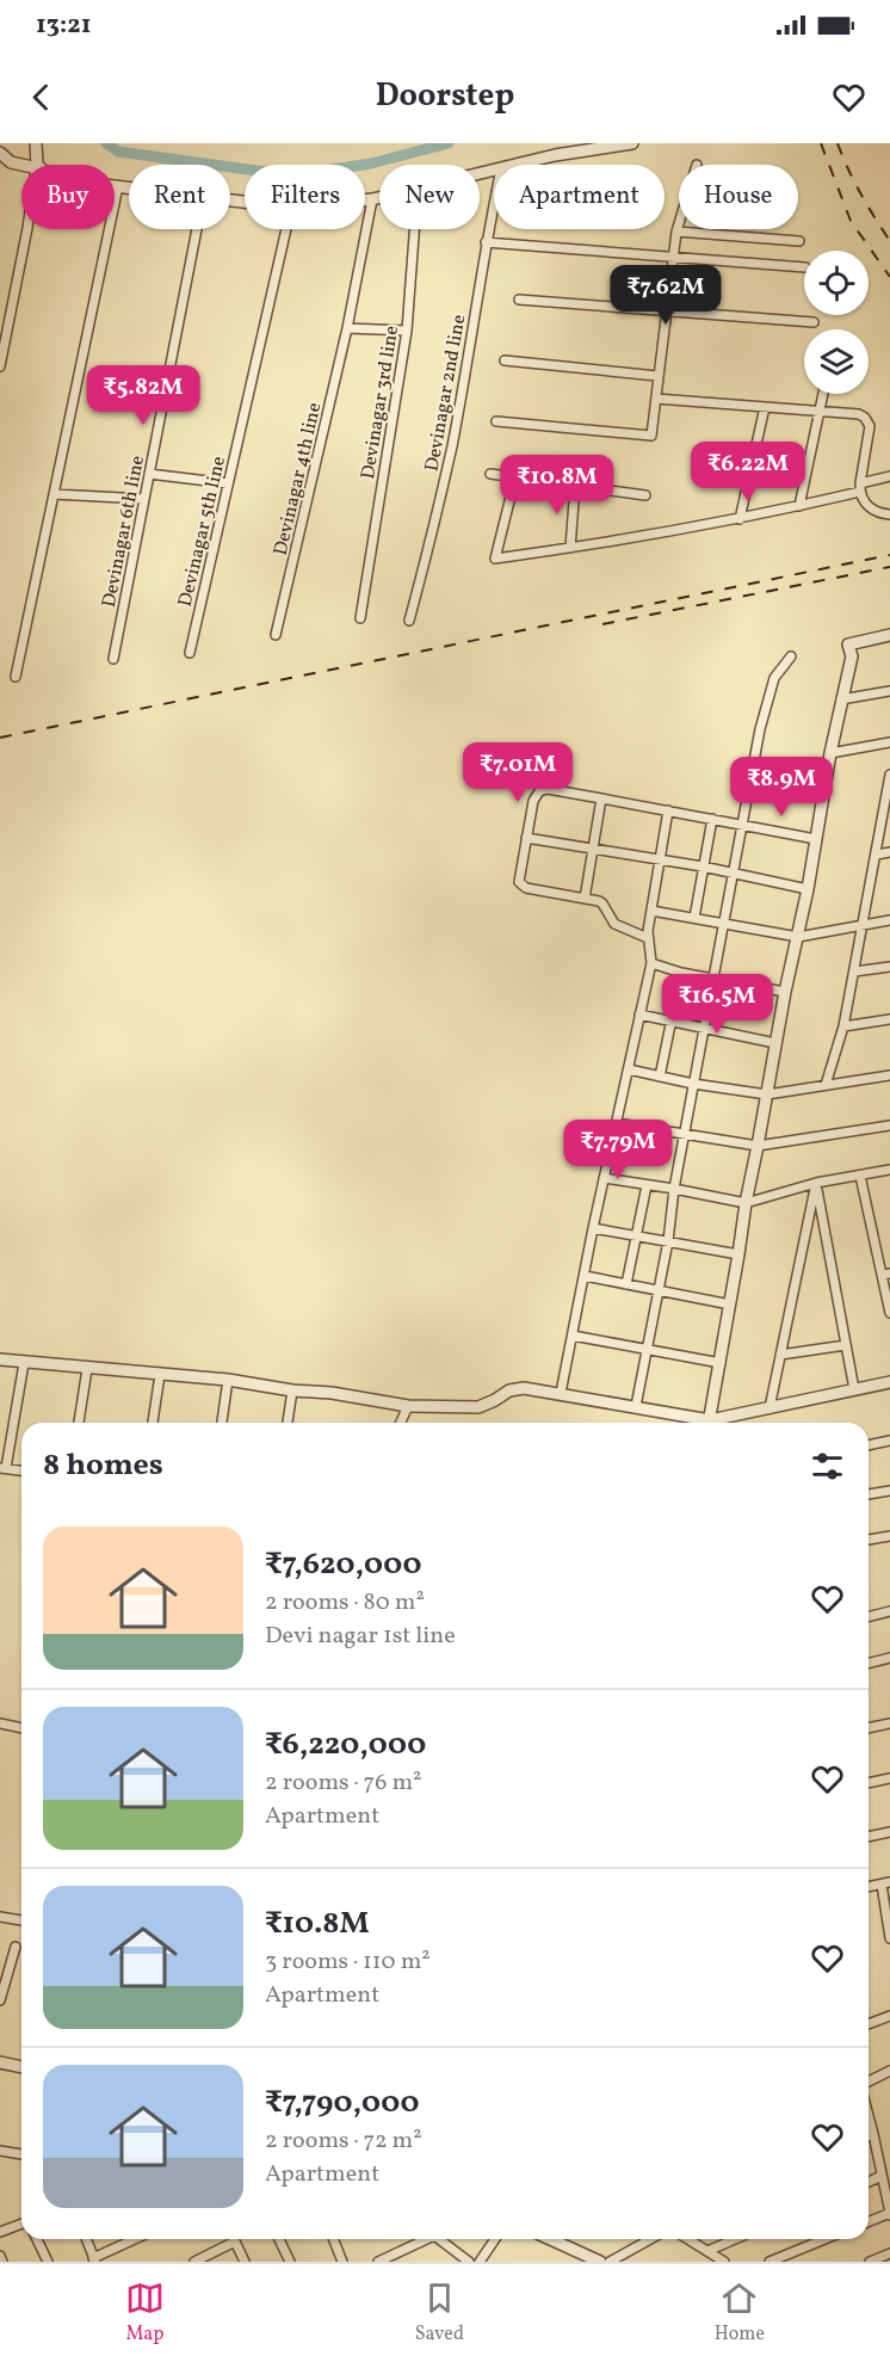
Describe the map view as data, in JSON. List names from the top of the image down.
{
  "streets": {
    "street": [
      "Devinagar 2nd line",
      "Devinagar 3rd line",
      "Devinagar 4th line",
      "Devinagar 6th line",
      "Devinagar 5th line"
    ]
  },
  "page": {
    "status": "13:21",
    "header": "Doorstep",
    "chip": [
      "Buy",
      "Rent",
      "Filters",
      "New",
      "Apartment",
      "House"
    ],
    "price": [
      "₹7.62M",
      "₹5.82M",
      "₹6.22M",
      "₹10.8M",
      "₹7.01M",
      "₹8.9M",
      "₹16.5M",
      "₹7.79M"
    ],
    "heading": "8 homes",
    "list": [
      {
        "name": "₹7,620,000",
        "note": "2 rooms · 80 m² · Devi nagar 1st line"
      },
      {
        "name": "₹6,220,000",
        "note": "2 rooms · 76 m² · Apartment"
      },
      {
        "name": "₹10.8M",
        "note": "3 rooms · 110 m² · Apartment"
      },
      {
        "name": "₹7,790,000",
        "note": "2 rooms · 72 m² · Apartment"
      }
    ],
    "tabs": ["Map", "Saved", "Home"]
  }
}
